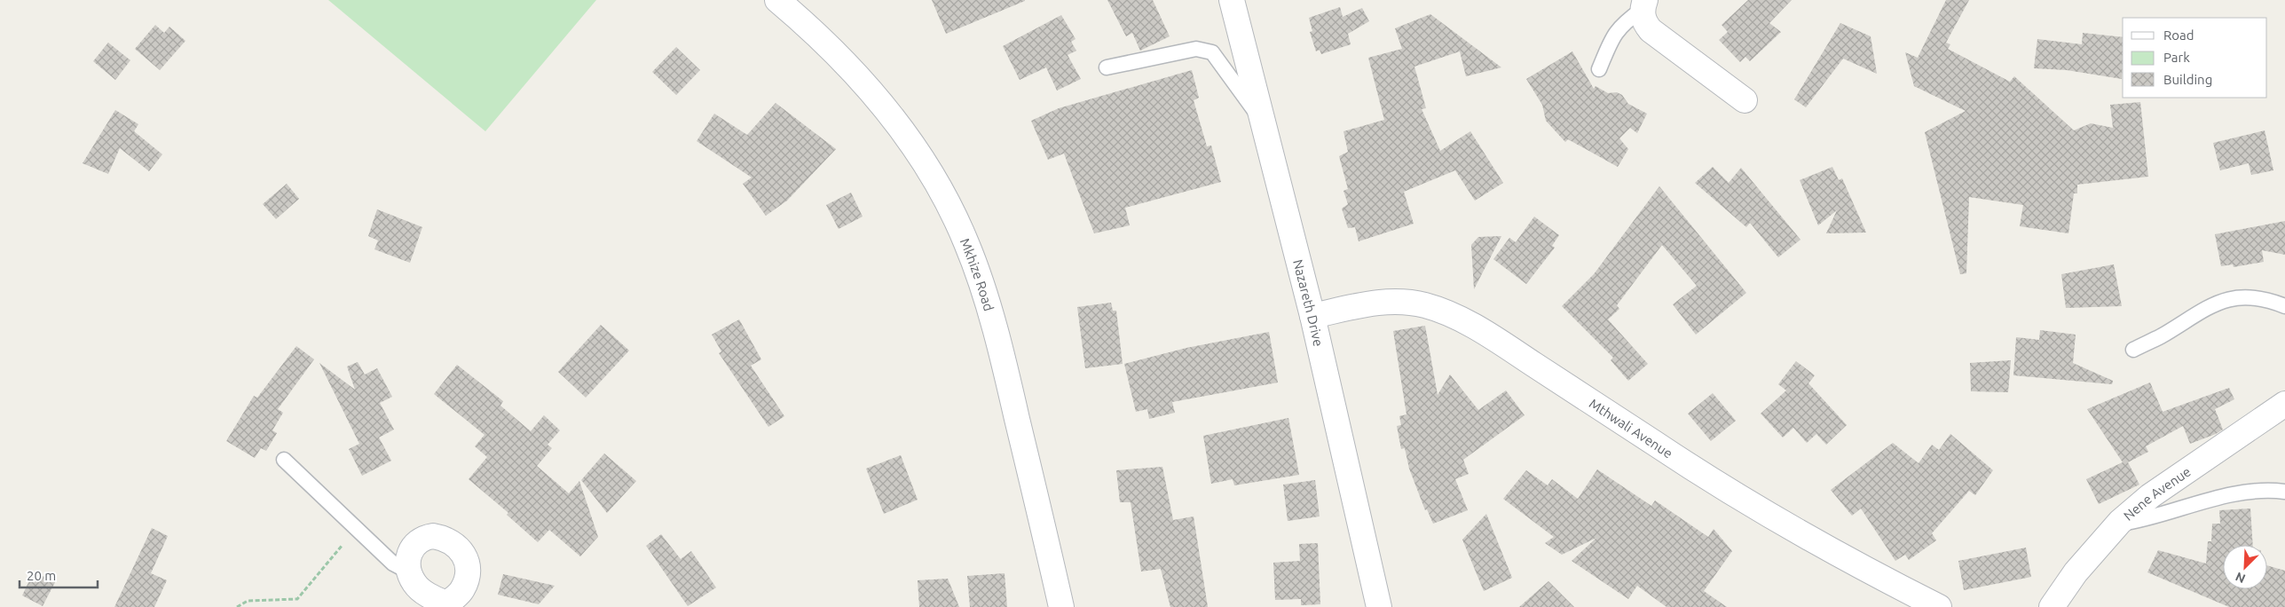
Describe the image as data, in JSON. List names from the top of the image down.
{
  "streets": {
    "street": [
      "Mkhize Road",
      "Nazareth Drive",
      "Mthwali Avenue",
      "Nene Avenue"
    ]
  },
  "crossings": [
    ["Nazareth Drive", "Mthwali Avenue"]
  ],
  "legend": ["Road", "Park", "Building"],
  "scale_bar": "20 m",
  "north": "bottom left"
}
